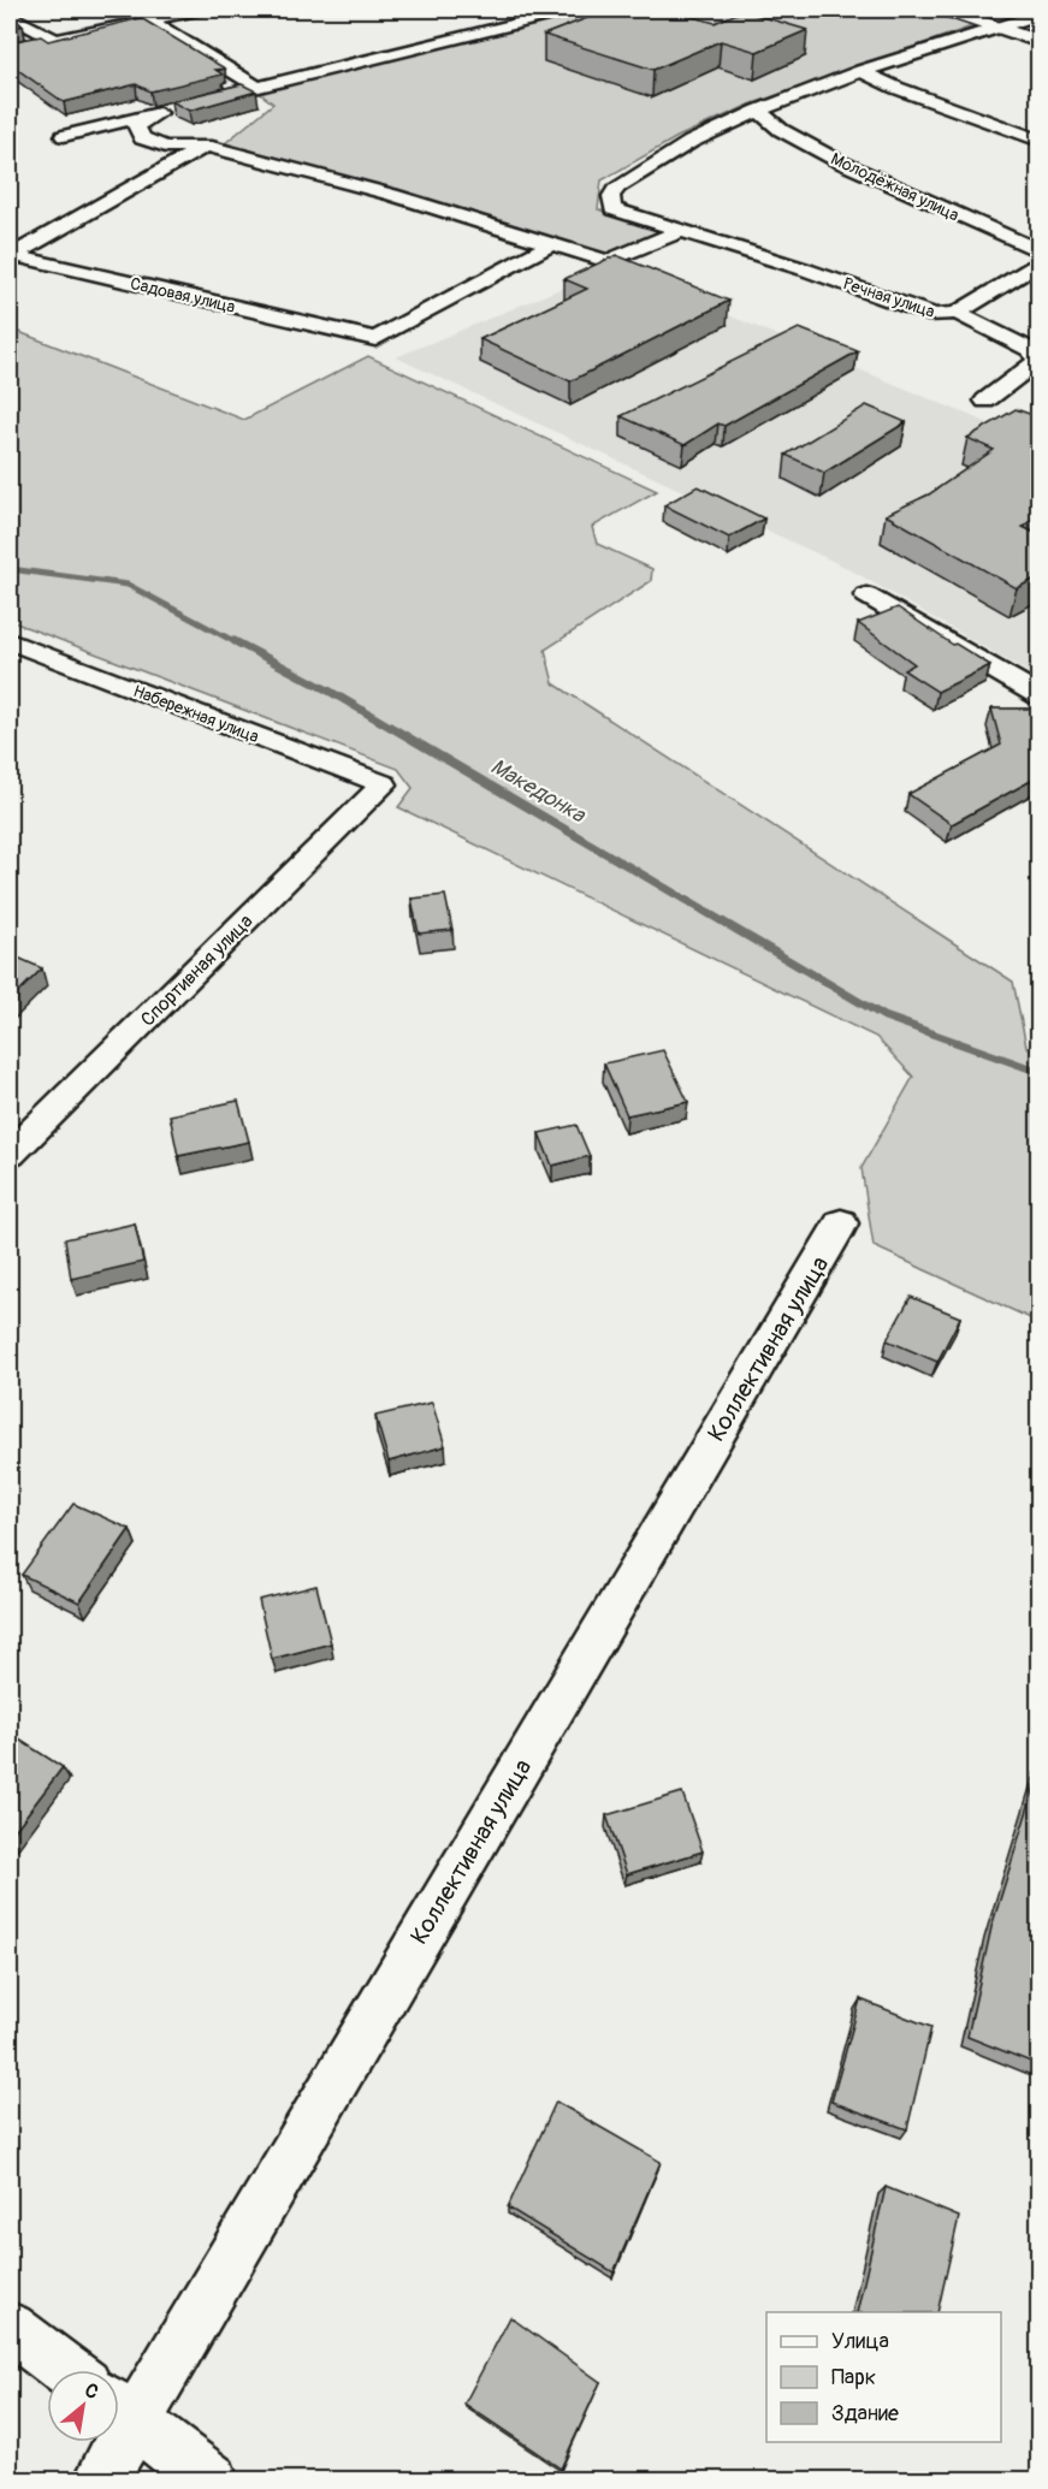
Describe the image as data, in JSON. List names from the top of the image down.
{
  "streets": {
    "street": [
      "Молодёжная улица",
      "Садовая улица",
      "Речная улица",
      "Набережная улица",
      "Спортивная улица",
      "Коллективная улица"
    ]
  },
  "crossings": [
    ["Молодёжная улица", "Речная улица"],
    ["Набережная улица", "Спортивная улица"]
  ],
  "water": ["Македонка"],
  "legend": ["Улица", "Парк", "Здание"],
  "north": "top right"
}
